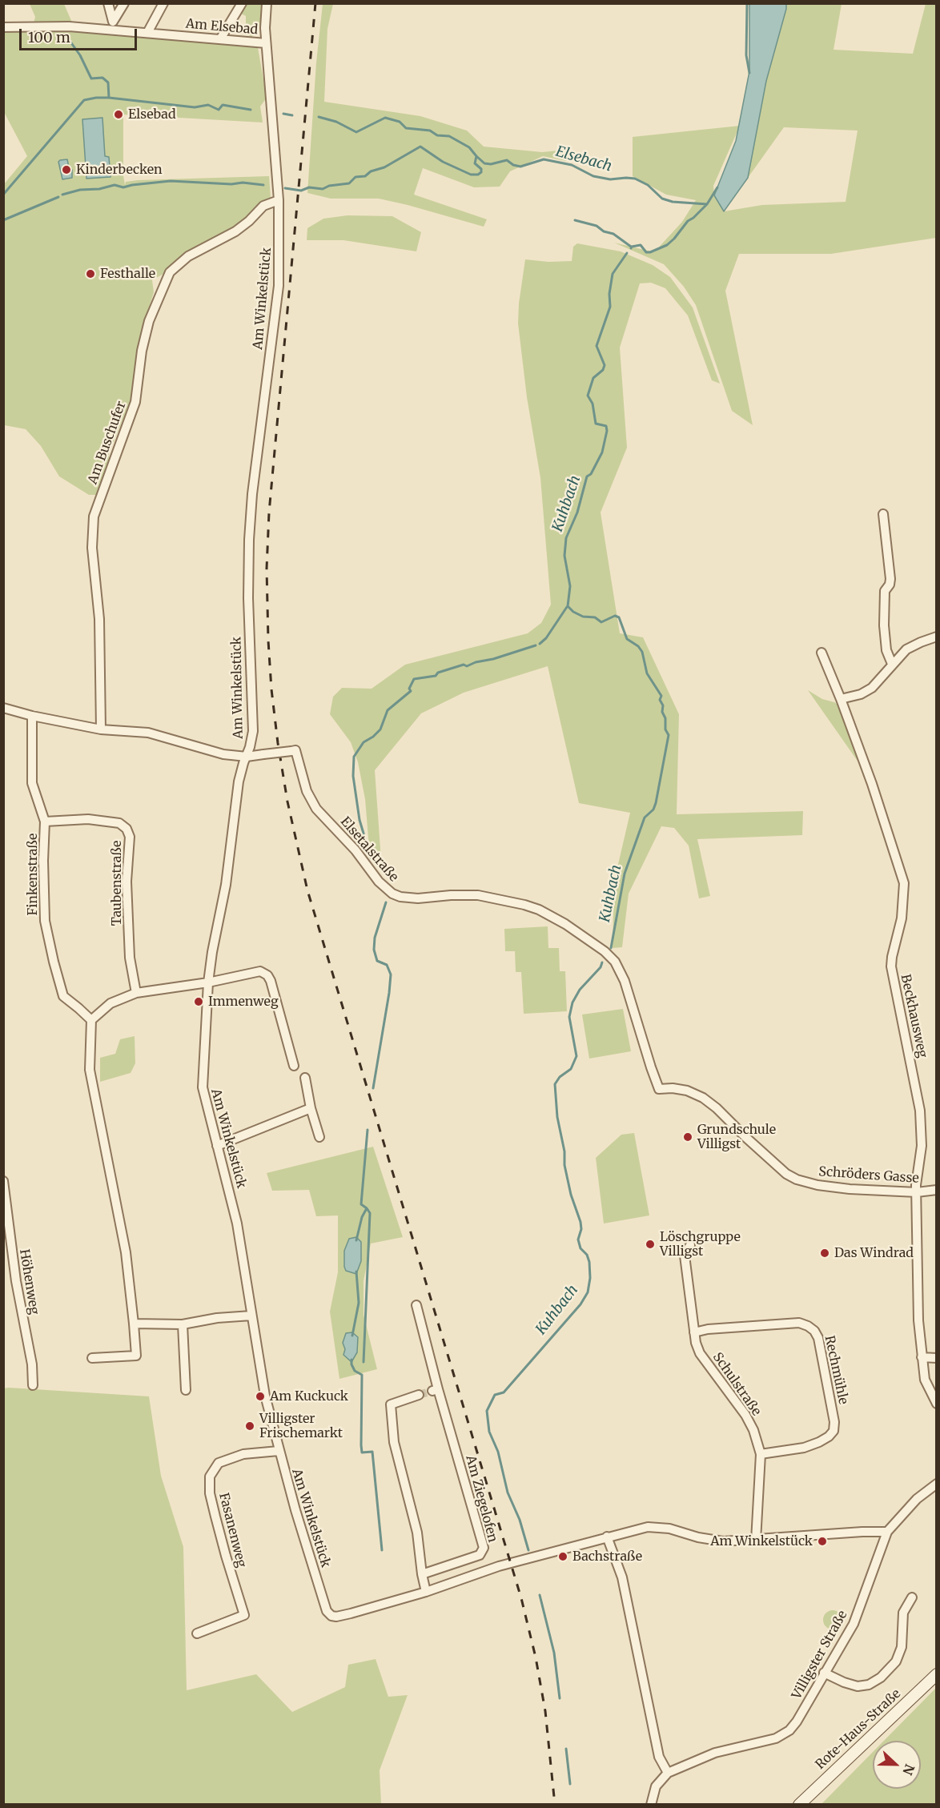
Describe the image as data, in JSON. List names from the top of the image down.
{
  "streets": {
    "main road": ["Rote-Haus-Straße"],
    "street": [
      "Am Elsebad",
      "Am Winkelstück",
      "Am Buschufer",
      "Elsetalstraße",
      "Finkenstraße",
      "Taubenstraße",
      "Beckhausweg",
      "Schröders Gasse",
      "Höhenweg",
      "Rechmühle",
      "Schulstraße",
      "Am Ziegelofen",
      "Fasanenweg",
      "Villigster Straße"
    ]
  },
  "crossings": [
    ["Am Elsebad", "Am Winkelstück"],
    ["Am Winkelstück", "Am Buschufer"],
    ["Am Winkelstück", "Elsetalstraße"],
    ["Am Winkelstück", "Schulstraße"],
    ["Am Winkelstück", "Fasanenweg"],
    ["Am Winkelstück", "Villigster Straße"],
    ["Am Buschufer", "Elsetalstraße"],
    ["Elsetalstraße", "Finkenstraße"],
    ["Elsetalstraße", "Schröders Gasse"],
    ["Finkenstraße", "Taubenstraße"],
    ["Beckhausweg", "Schröders Gasse"],
    ["Rechmühle", "Schulstraße"]
  ],
  "water": ["Elsebach", "Kuhbach"],
  "places": [
    "Elsebad",
    "Kinderbecken",
    "Festhalle",
    "Immenweg",
    "Grundschule Villigst",
    "Löschgruppe Villigst",
    "Das Windrad",
    "Am Kuckuck",
    "Villigster Frischemarkt",
    "Am Winkelstück",
    "Bachstraße"
  ],
  "scale_bar": "100 m",
  "north": "right"
}
